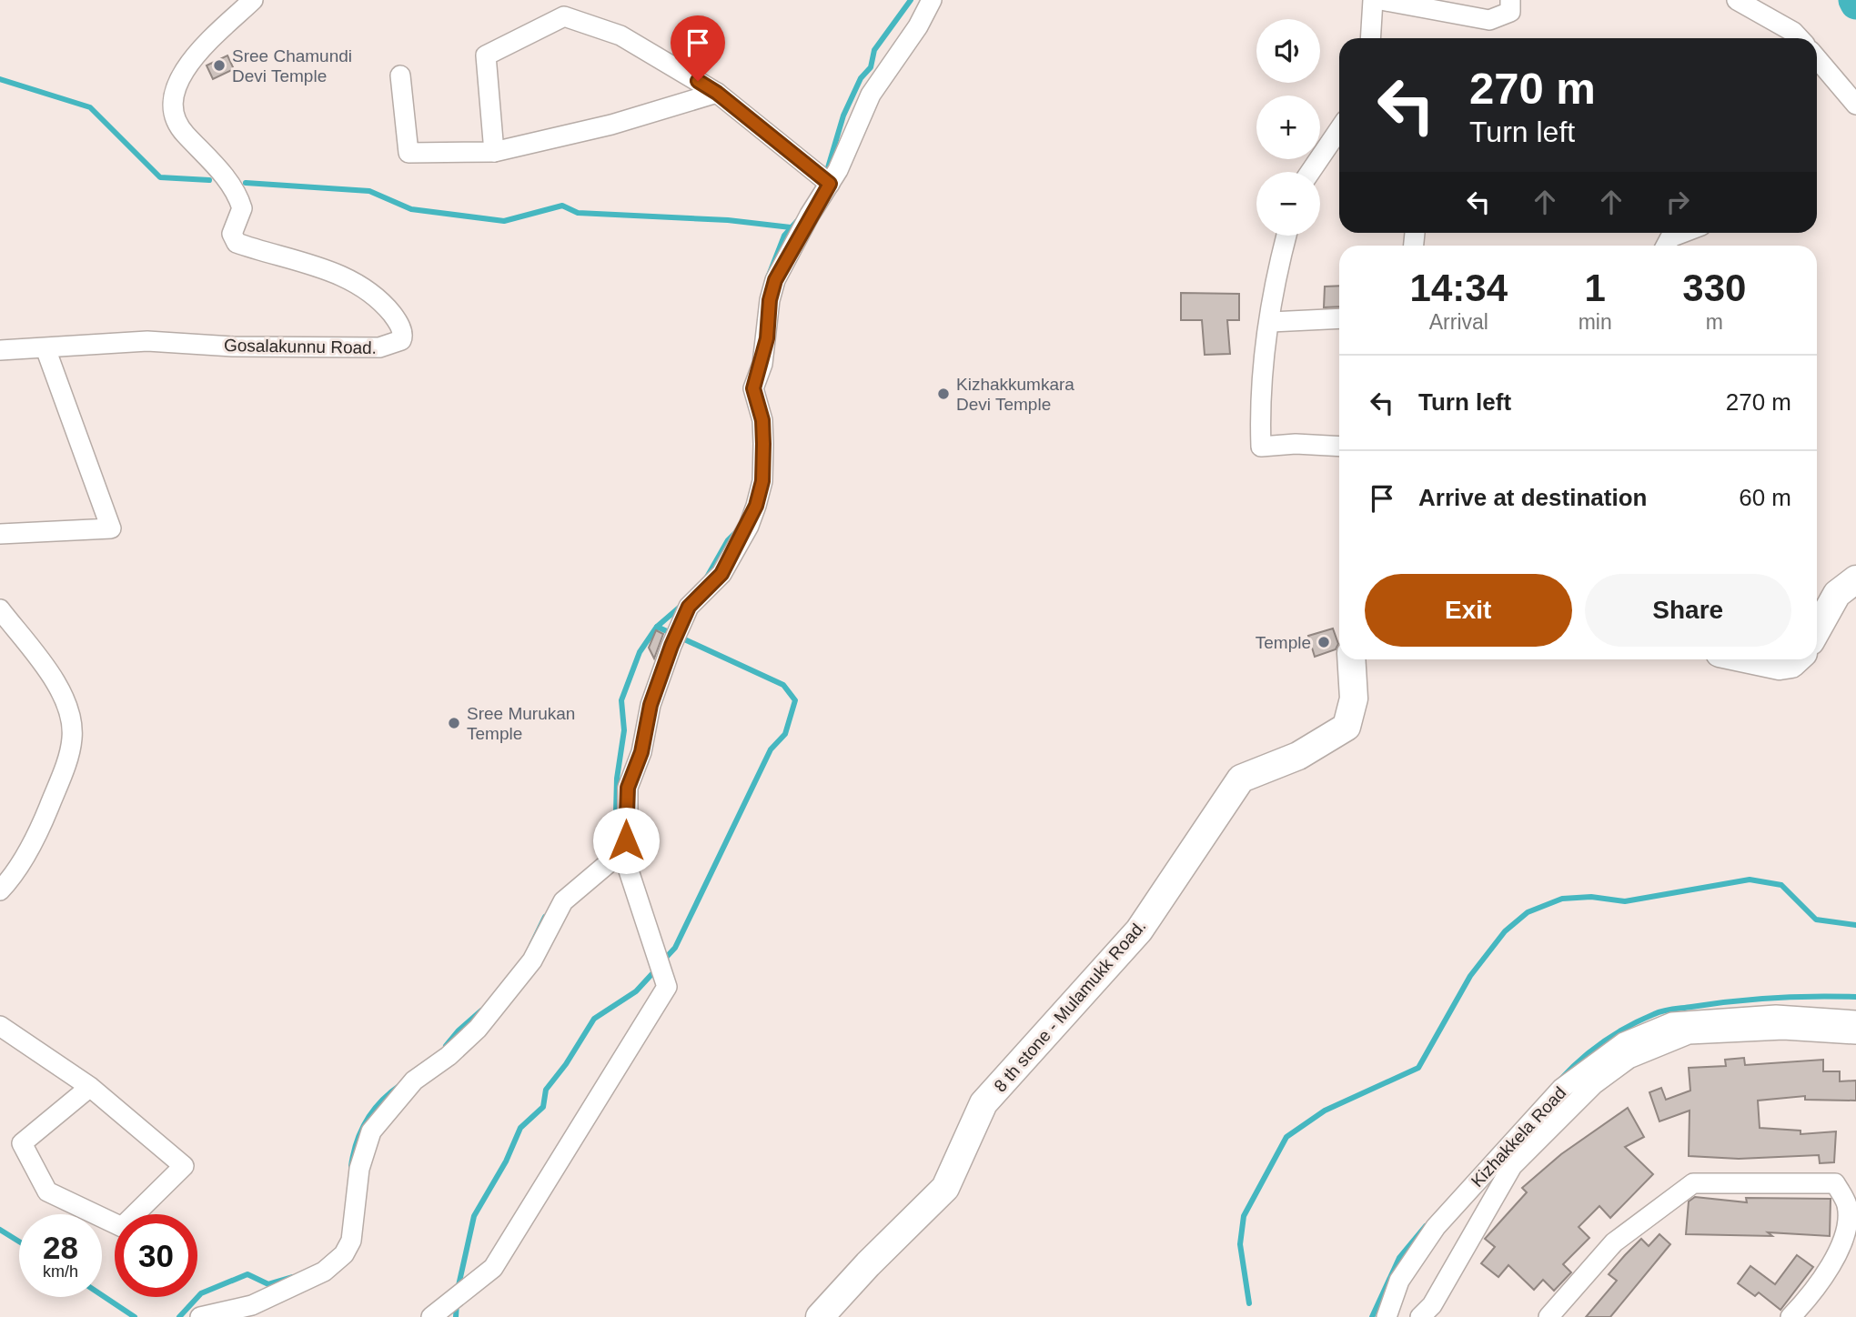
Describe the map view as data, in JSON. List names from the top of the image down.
{
  "streets": {
    "main road": ["8 th stone - Mulamukk Road."],
    "street": ["Gosalakunnu Road.", "Kizhakkela Road"]
  },
  "places": [
    "Sree Chamundi Devi Temple",
    "Kizhakkumkara Devi Temple",
    "Temple",
    "Sree Murukan Temple"
  ],
  "page": {
    "map_buttons": ["+", "−"],
    "turn": ["270 m", "Turn left"],
    "eta": [
      "14:34",
      "Arrival",
      "1",
      "min",
      "330",
      "m"
    ],
    "list": [
      {
        "name": "Turn left",
        "value": "270 m"
      },
      {
        "name": "Arrive at destination",
        "value": "60 m"
      }
    ],
    "buttons": ["Exit", "Share"],
    "speed": "28 km/h",
    "limit": "30"
  }
}
